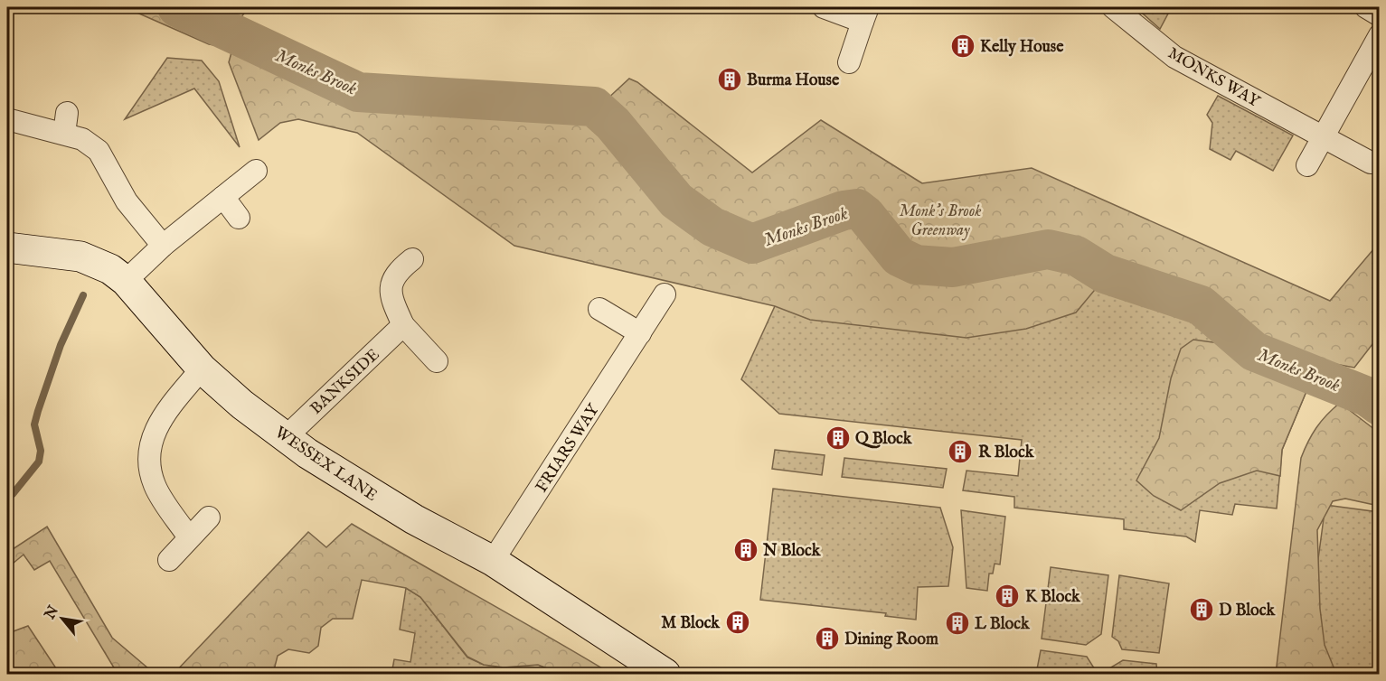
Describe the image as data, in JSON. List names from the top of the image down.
{
  "streets": {
    "street": [
      "MONKS WAY",
      "BANKSIDE",
      "FRIARS WAY",
      "WESSEX LANE"
    ]
  },
  "crossings": [
    ["BANKSIDE", "WESSEX LANE"],
    ["FRIARS WAY", "WESSEX LANE"]
  ],
  "water": ["Monks Brook"],
  "parks": ["Monk's Brook Greenway"],
  "places": {
    "building": [
      "Kelly House",
      "Burma House",
      "Q Block",
      "R Block",
      "N Block",
      "K Block",
      "D Block",
      "M Block",
      "L Block",
      "Dining Room"
    ]
  },
  "north": "top left"
}
